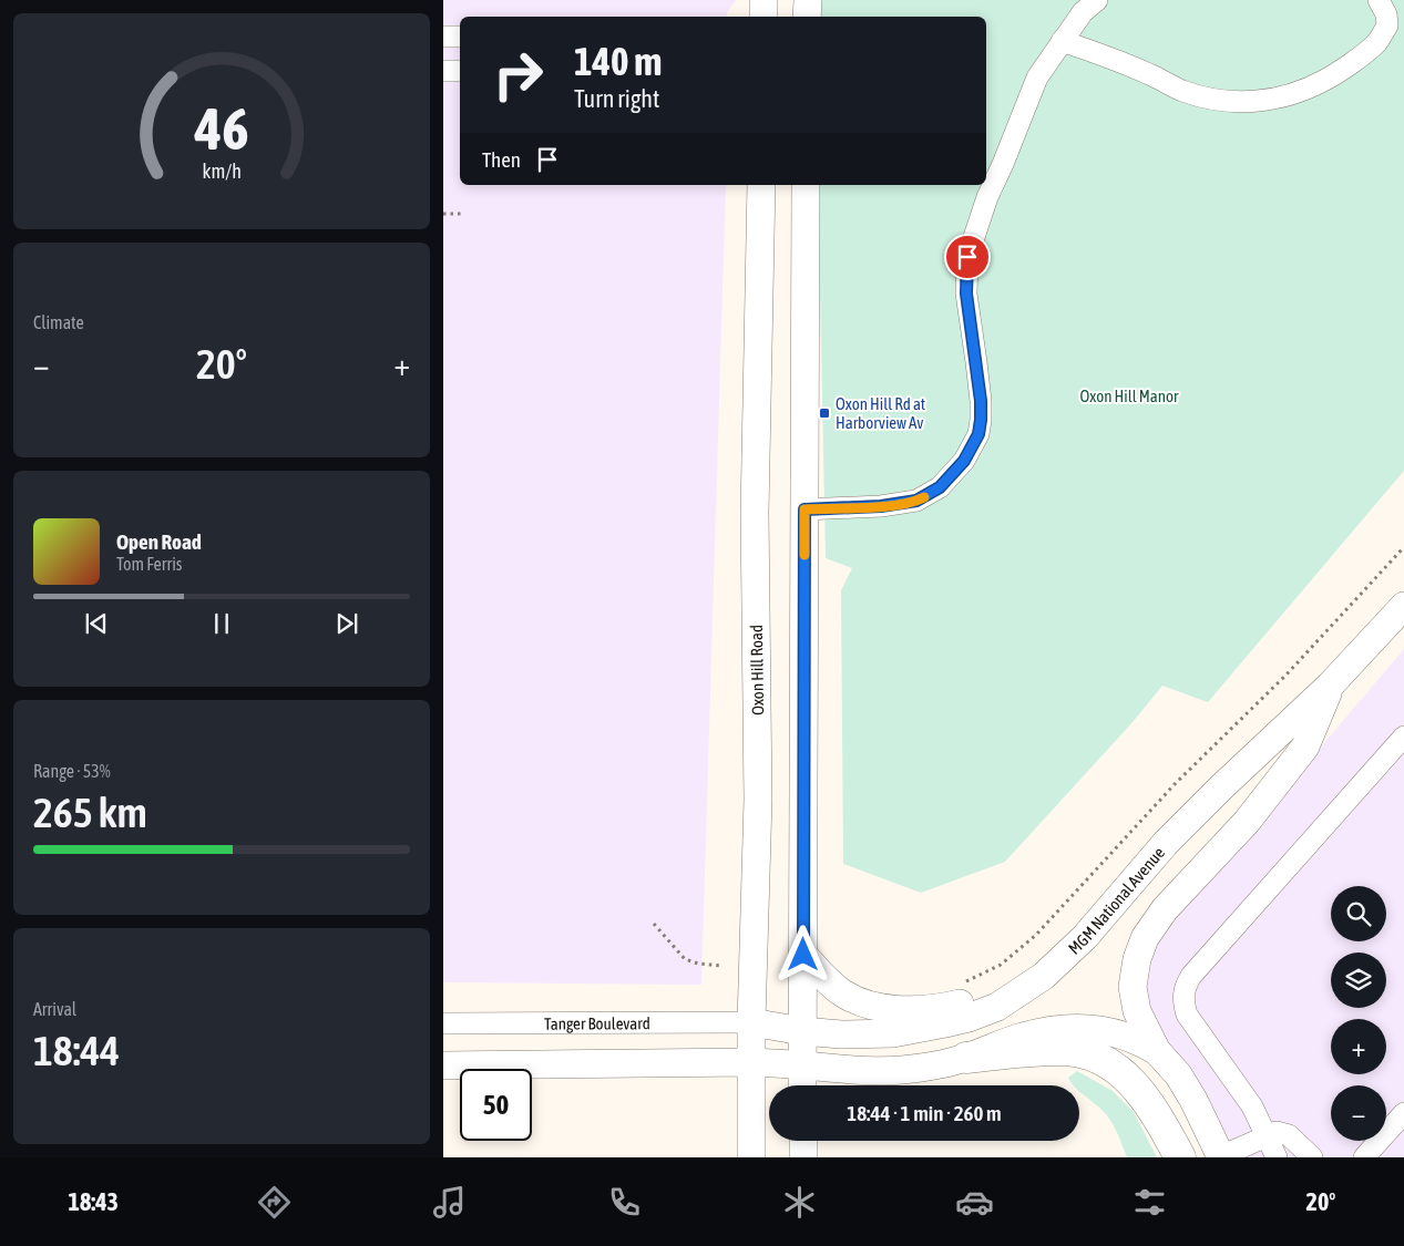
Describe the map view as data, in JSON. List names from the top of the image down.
{
  "streets": {
    "main road": ["Oxon Hill Road", "MGM National Avenue"],
    "street": ["Tanger Boulevard"]
  },
  "crossings": [
    ["Oxon Hill Road", "MGM National Avenue"],
    ["Oxon Hill Road", "Tanger Boulevard"],
    ["MGM National Avenue", "Tanger Boulevard"]
  ],
  "parks": ["Oxon Hill Manor"],
  "places": {
    "transit": ["Oxon Hill Rd at Harborview Av"]
  },
  "page": {
    "turn": ["140 m", "Turn right"],
    "then": "Then",
    "tile": [
      "Climate",
      ["Range · 53%", "265 km"],
      ["Arrival", "18:44"]
    ],
    "heat": ["−", "20°", "+"],
    "song": ["Open Road", "Tom Ferris"],
    "map_buttons": ["+", "−"],
    "limit": "50",
    "trip": "18:44 · 1 min · 260 m",
    "tabs": ["18:43", "20°"],
    "gauge": ["46", "km/h"]
  }
}
